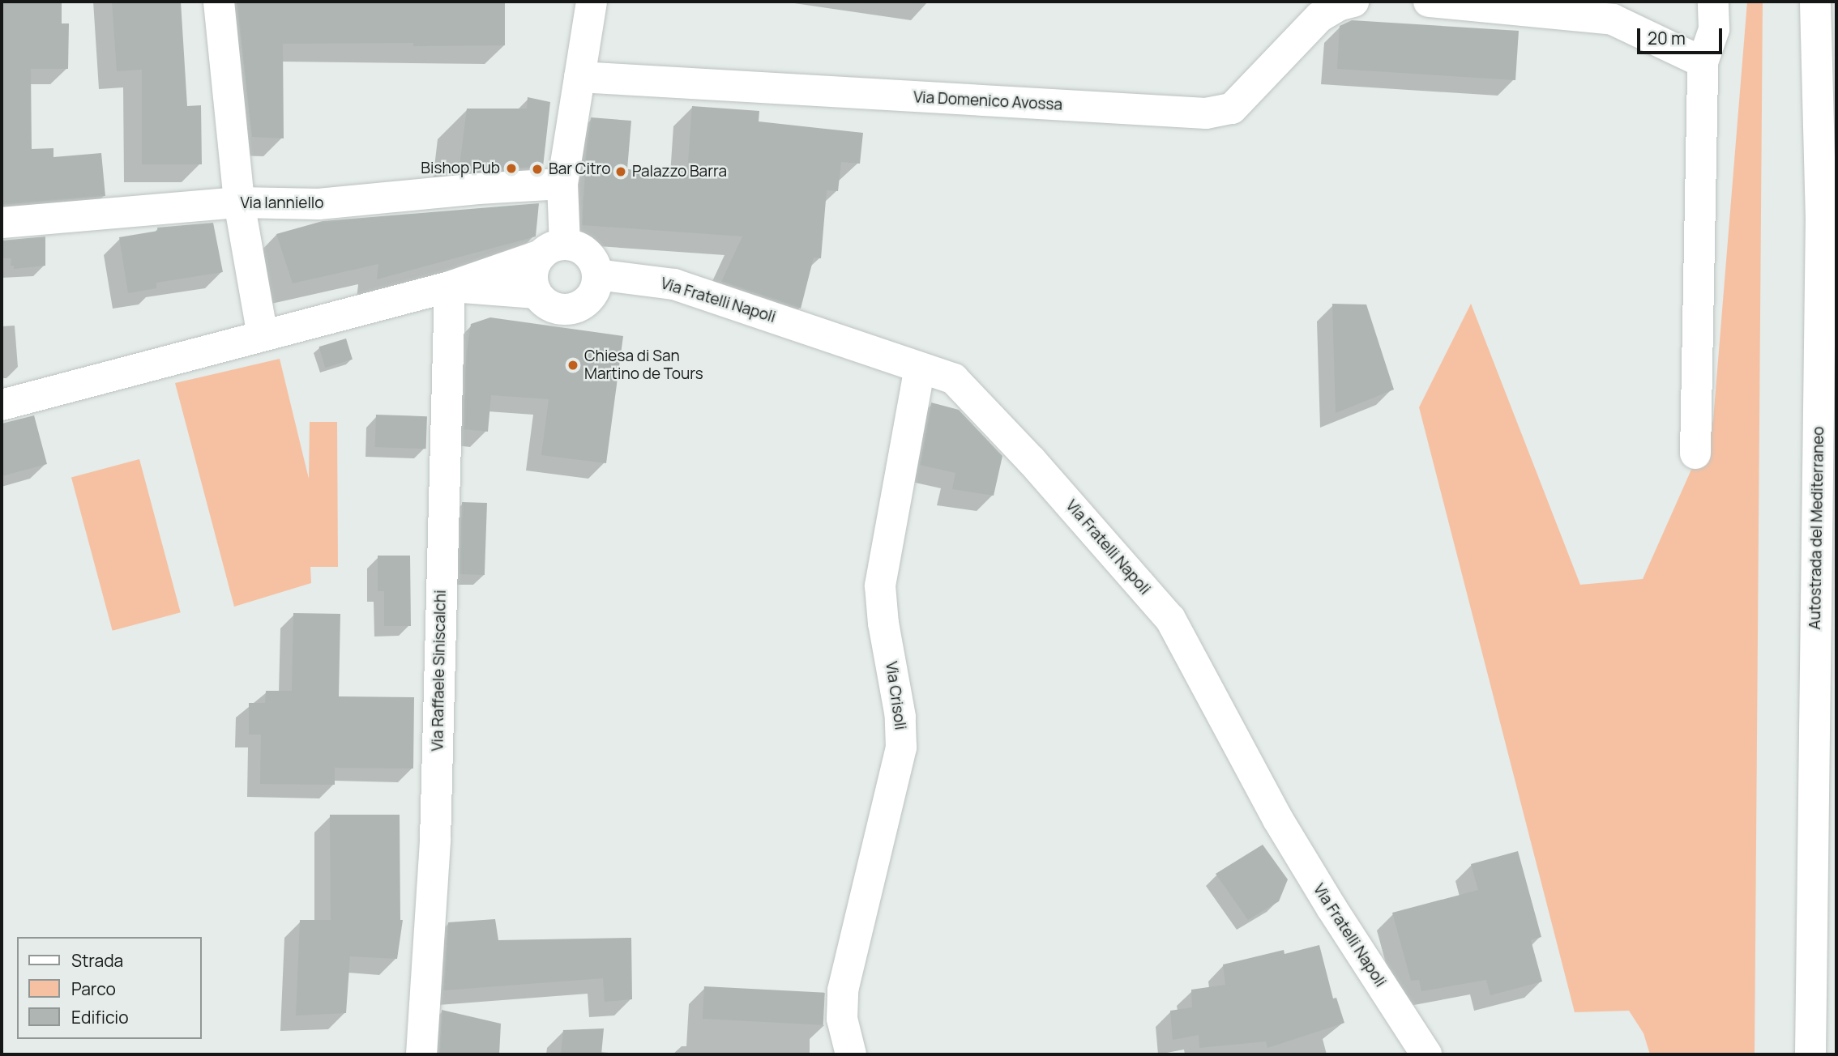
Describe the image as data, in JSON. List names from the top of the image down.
{
  "streets": {
    "main road": [
      "Via Domenico Avossa",
      "Via Ianniello",
      "Via Fratelli Napoli",
      "Autostrada del Mediterraneo",
      "Via Raffaele Siniscalchi",
      "Via Crisoli"
    ]
  },
  "crossings": [
    ["Via Fratelli Napoli", "Via Crisoli"]
  ],
  "places": [
    "Bishop Pub",
    "Bar Citro",
    "Palazzo Barra",
    "Chiesa di San Martino de Tours"
  ],
  "legend": ["Strada", "Parco", "Edificio"],
  "scale_bar": "20 m"
}
